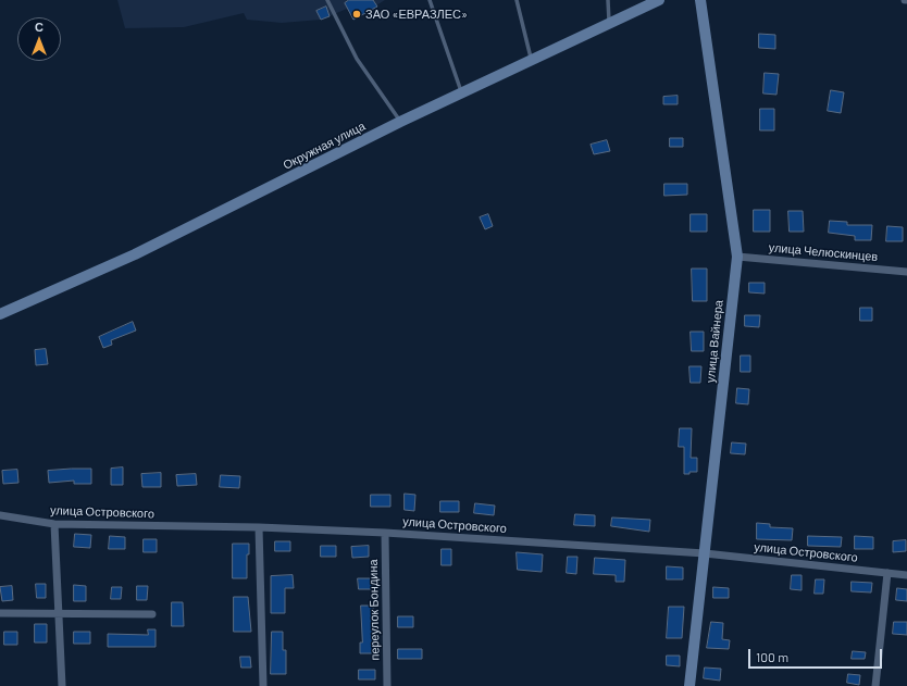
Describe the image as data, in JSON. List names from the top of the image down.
{
  "streets": {
    "street": [
      "Окружная улица",
      "улица Челюскинцев",
      "улица Вайнера",
      "улица Островского",
      "переулок Бондина"
    ]
  },
  "crossings": [
    ["улица Челюскинцев", "улица Вайнера"],
    ["улица Вайнера", "улица Островского"],
    ["улица Островского", "переулок Бондина"]
  ],
  "places": ["ЗАО «ЕВРАЗЛЕС»"],
  "scale_bar": "100 m",
  "north": "top"
}
